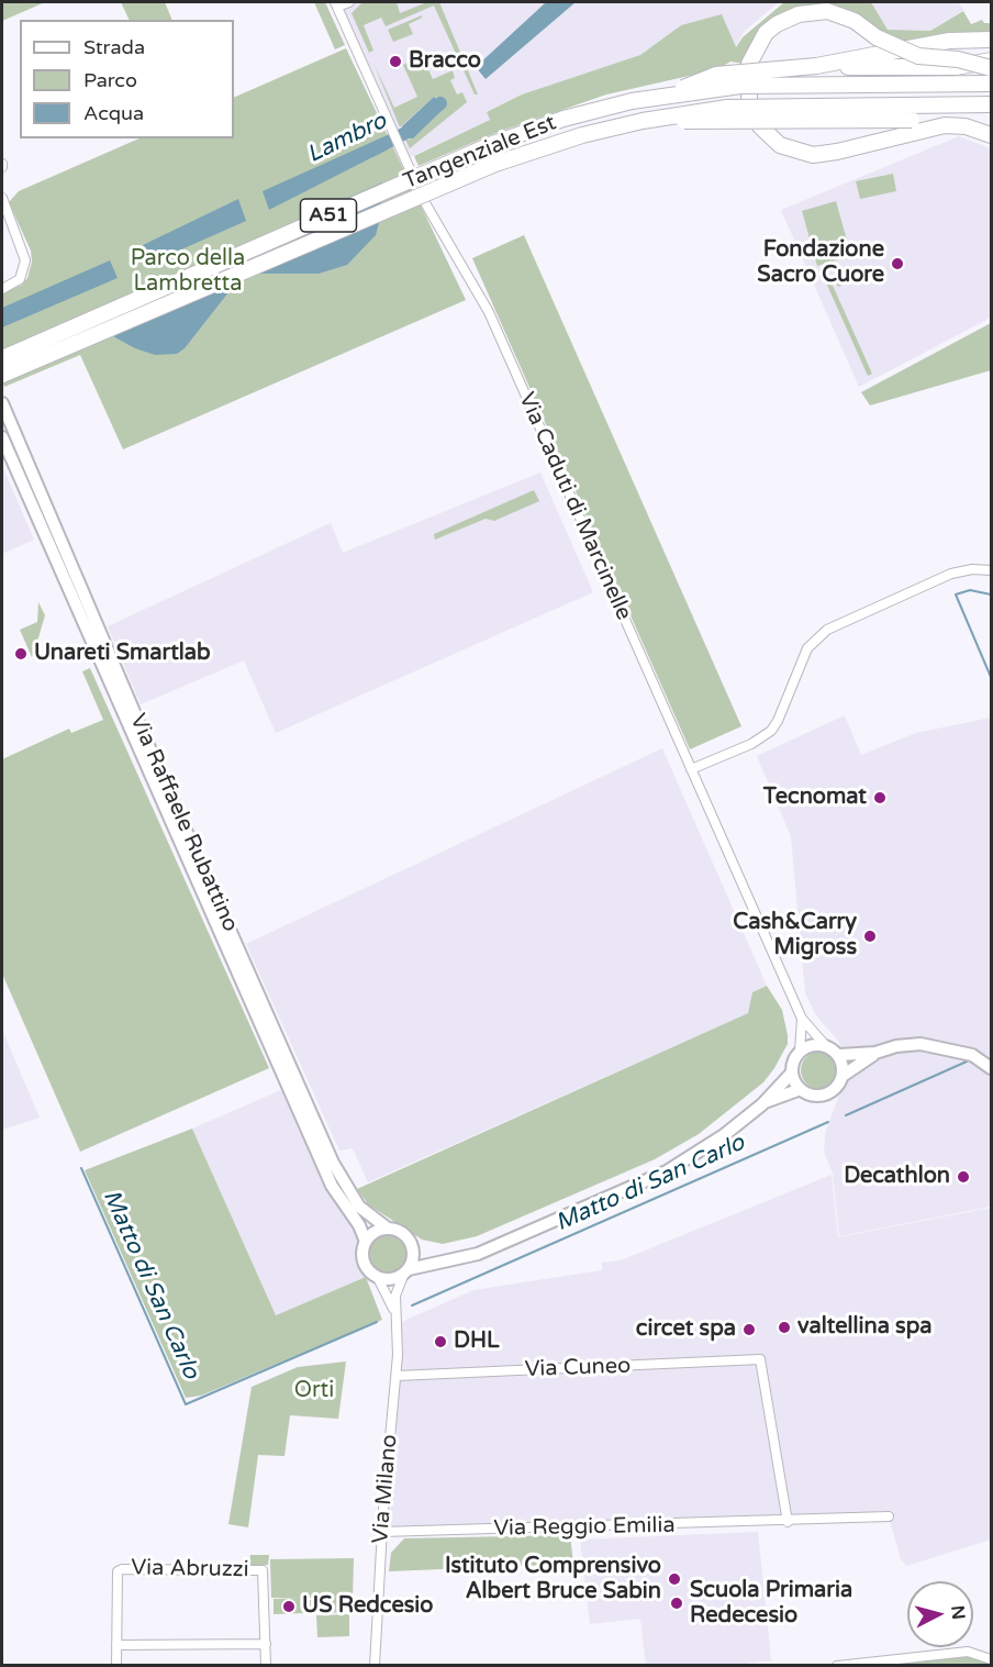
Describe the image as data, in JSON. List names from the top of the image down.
{
  "streets": {
    "highway": ["Tangenziale Est", "A51"],
    "street": [
      "Via Caduti di Marcinelle",
      "Via Raffaele Rubattino",
      "Via Cuneo",
      "Via Milano",
      "Via Reggio Emilia",
      "Via Abruzzi"
    ]
  },
  "crossings": [
    ["Via Raffaele Rubattino", "Via Milano"],
    ["Via Cuneo", "Via Milano"],
    ["Via Cuneo", "Via Reggio Emilia"],
    ["Via Milano", "Via Reggio Emilia"]
  ],
  "water": ["Lambro", "Matto di San Carlo"],
  "parks": ["Parco della Lambretta", "Orti"],
  "places": [
    "Bracco",
    "Fondazione Sacro Cuore",
    "Unareti Smartlab",
    "Tecnomat",
    "Cash&Carry Migross",
    "Decathlon",
    "valtellina spa",
    "circet spa",
    "DHL",
    "Istituto Comprensivo Albert Bruce Sabin",
    "Scuola Primaria Redecesio",
    "US Redcesio"
  ],
  "legend": ["Strada", "Parco", "Acqua"],
  "north": "right"
}
